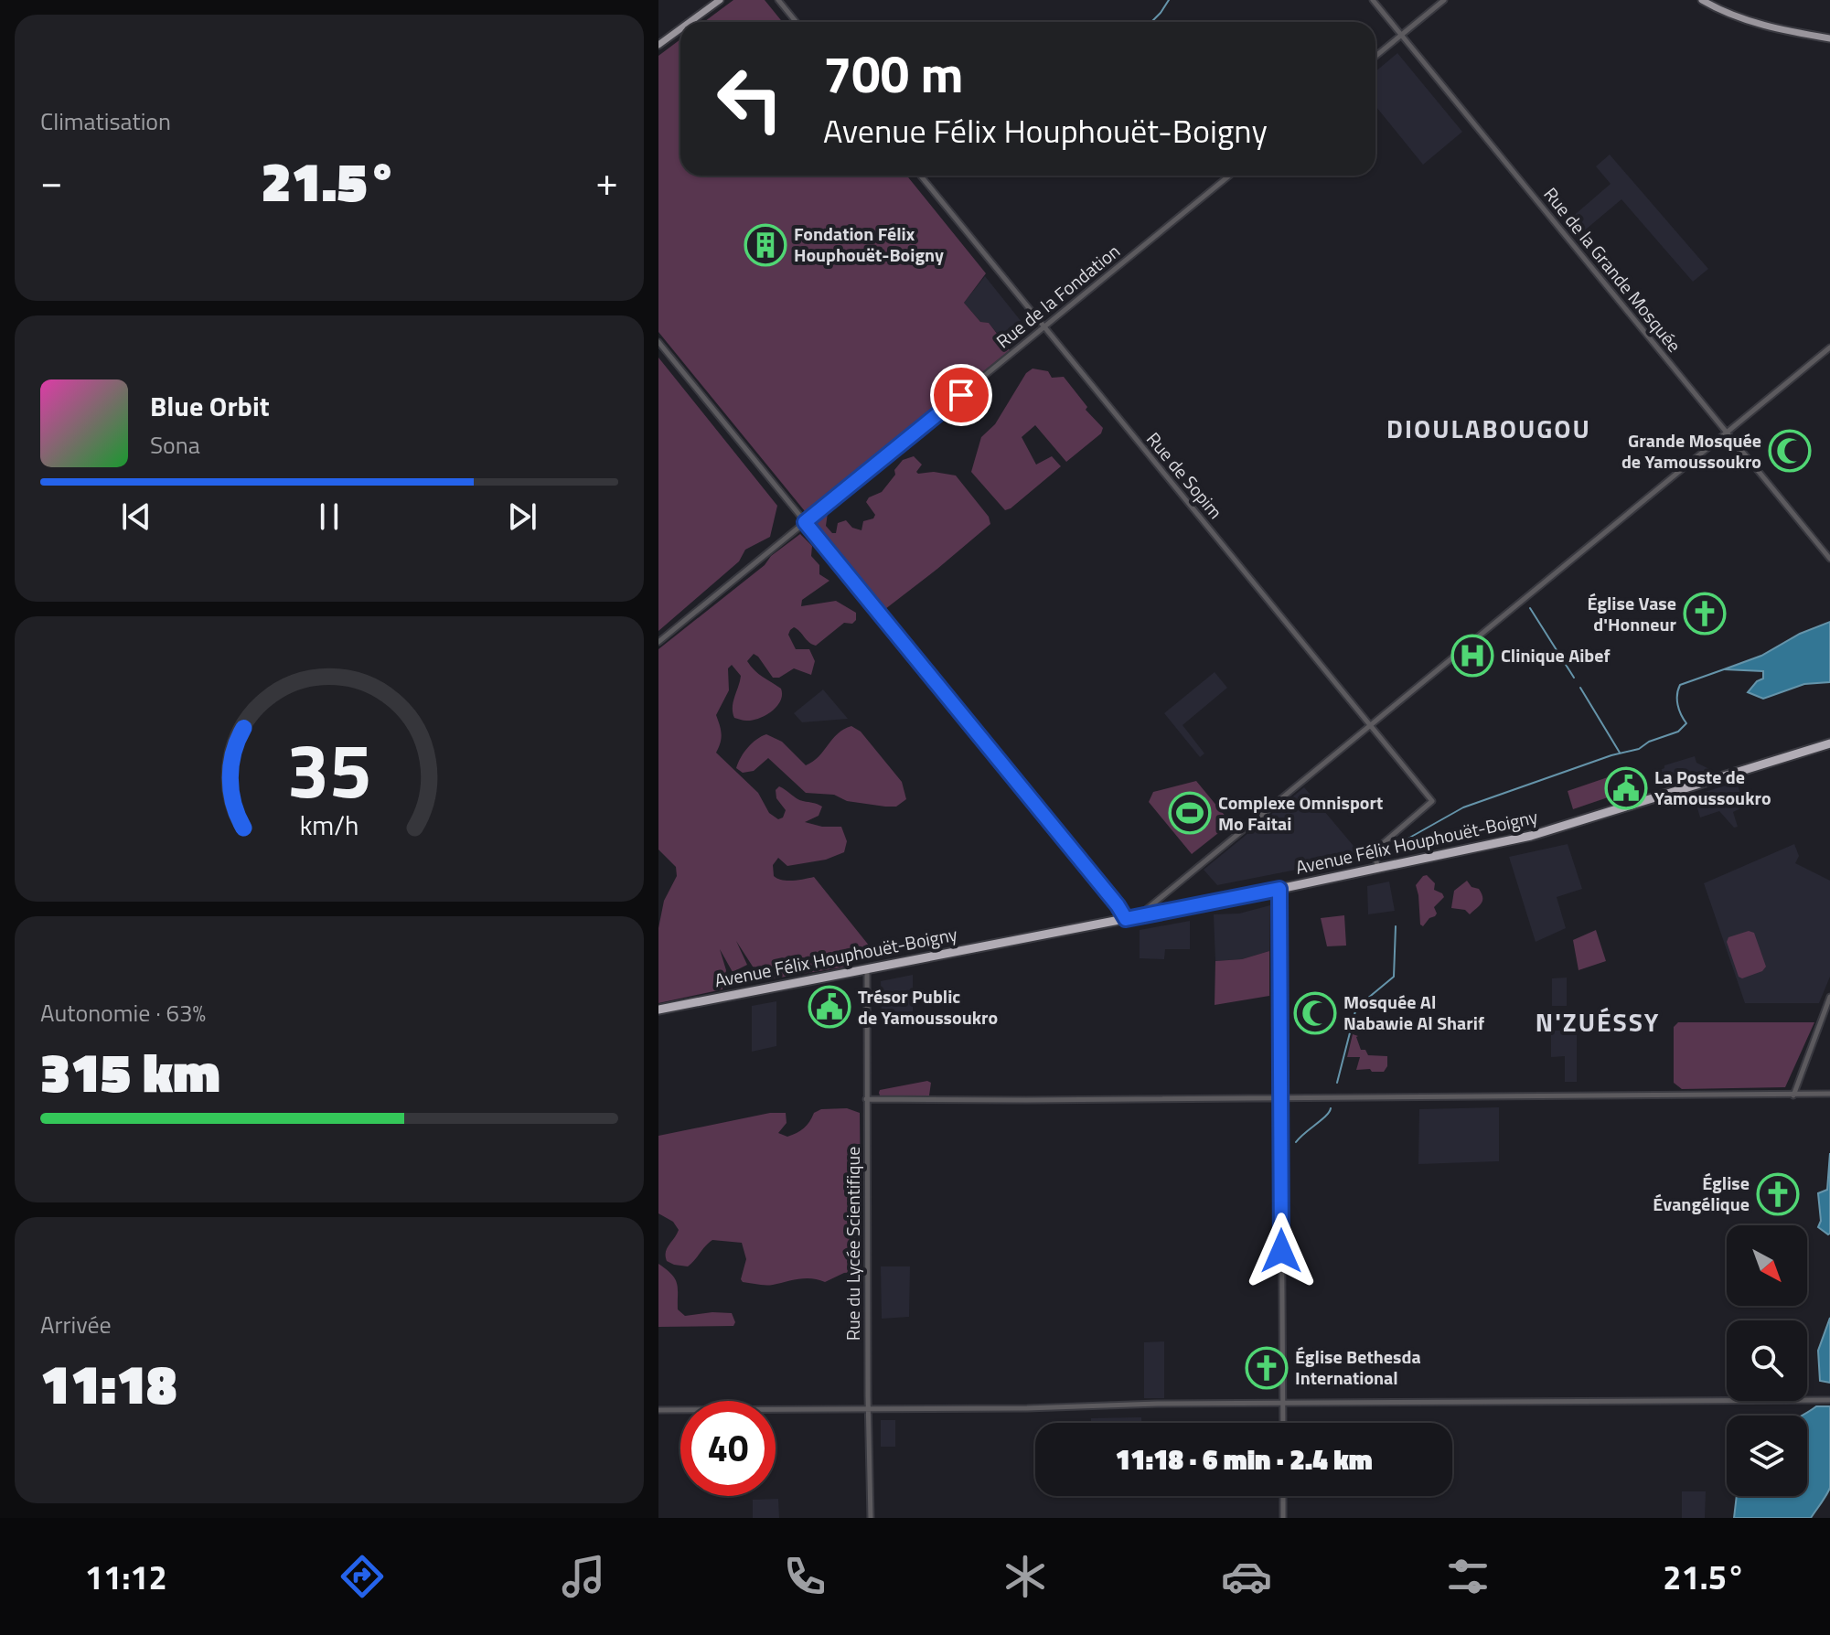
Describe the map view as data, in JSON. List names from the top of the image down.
{
  "streets": {
    "highway": ["Avenue Félix Houphouët-Boigny"],
    "street": [
      "Rue de la Grande Mosquée",
      "Rue de la Fondation",
      "Rue de Sopim",
      "Rue du Lycée Scientifique"
    ]
  },
  "crossings": [
    ["Rue de la Fondation", "Rue de Sopim"],
    ["Rue de Sopim", "Avenue Félix Houphouët-Boigny"],
    ["Avenue Félix Houphouët-Boigny", "Rue du Lycée Scientifique"]
  ],
  "districts": ["DIOULABOUGOU", "N'ZUÉSSY"],
  "places": {
    "building": ["Fondation Félix Houphouët-Boigny"],
    "mosque": ["Grande Mosquée de Yamoussoukro", "Mosquée Al Nabawie Al Sharif"],
    "church": ["Église Vase d'Honneur", "Église Évangélique", "Église Bethesda International"],
    "hospital": ["Clinique Aibef"],
    "public building": ["La Poste de Yamoussoukro", "Trésor Public de Yamoussoukro"],
    "sports": ["Complexe Omnisport Mo Faitai"]
  },
  "north": "bottom right",
  "page": {
    "tile": [
      "Climatisation",
      ["Autonomie · 63%", "315 km"],
      ["Arrivée", "11:18"]
    ],
    "turn": ["700 m", "Avenue Félix Houphouët-Boigny"],
    "heat": ["−", "21.5°", "+"],
    "song": ["Blue Orbit", "Sona"],
    "limit": "40",
    "trip": "11:18 · 6 min · 2.4 km",
    "tabs": ["11:12", "21.5°"],
    "gauge": ["35", "km/h"]
  }
}
